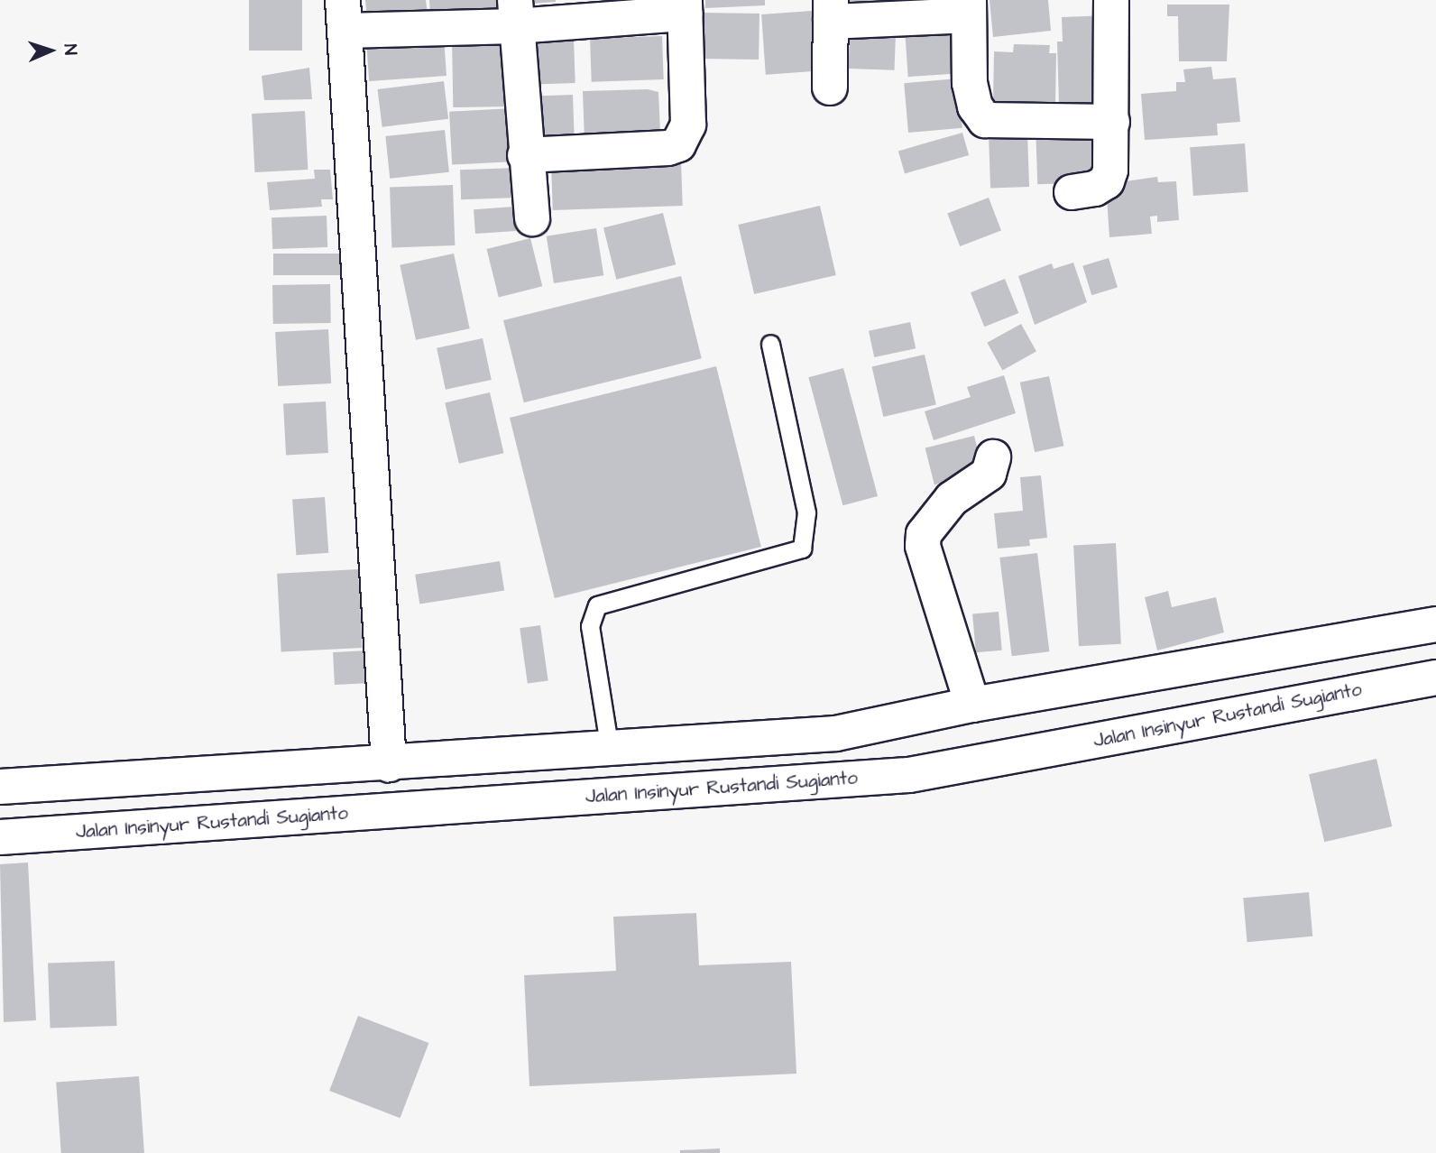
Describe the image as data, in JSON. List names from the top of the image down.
{
  "streets": {
    "main road": ["Jalan Insinyur Rustandi Sugianto"]
  },
  "north": "right"
}
